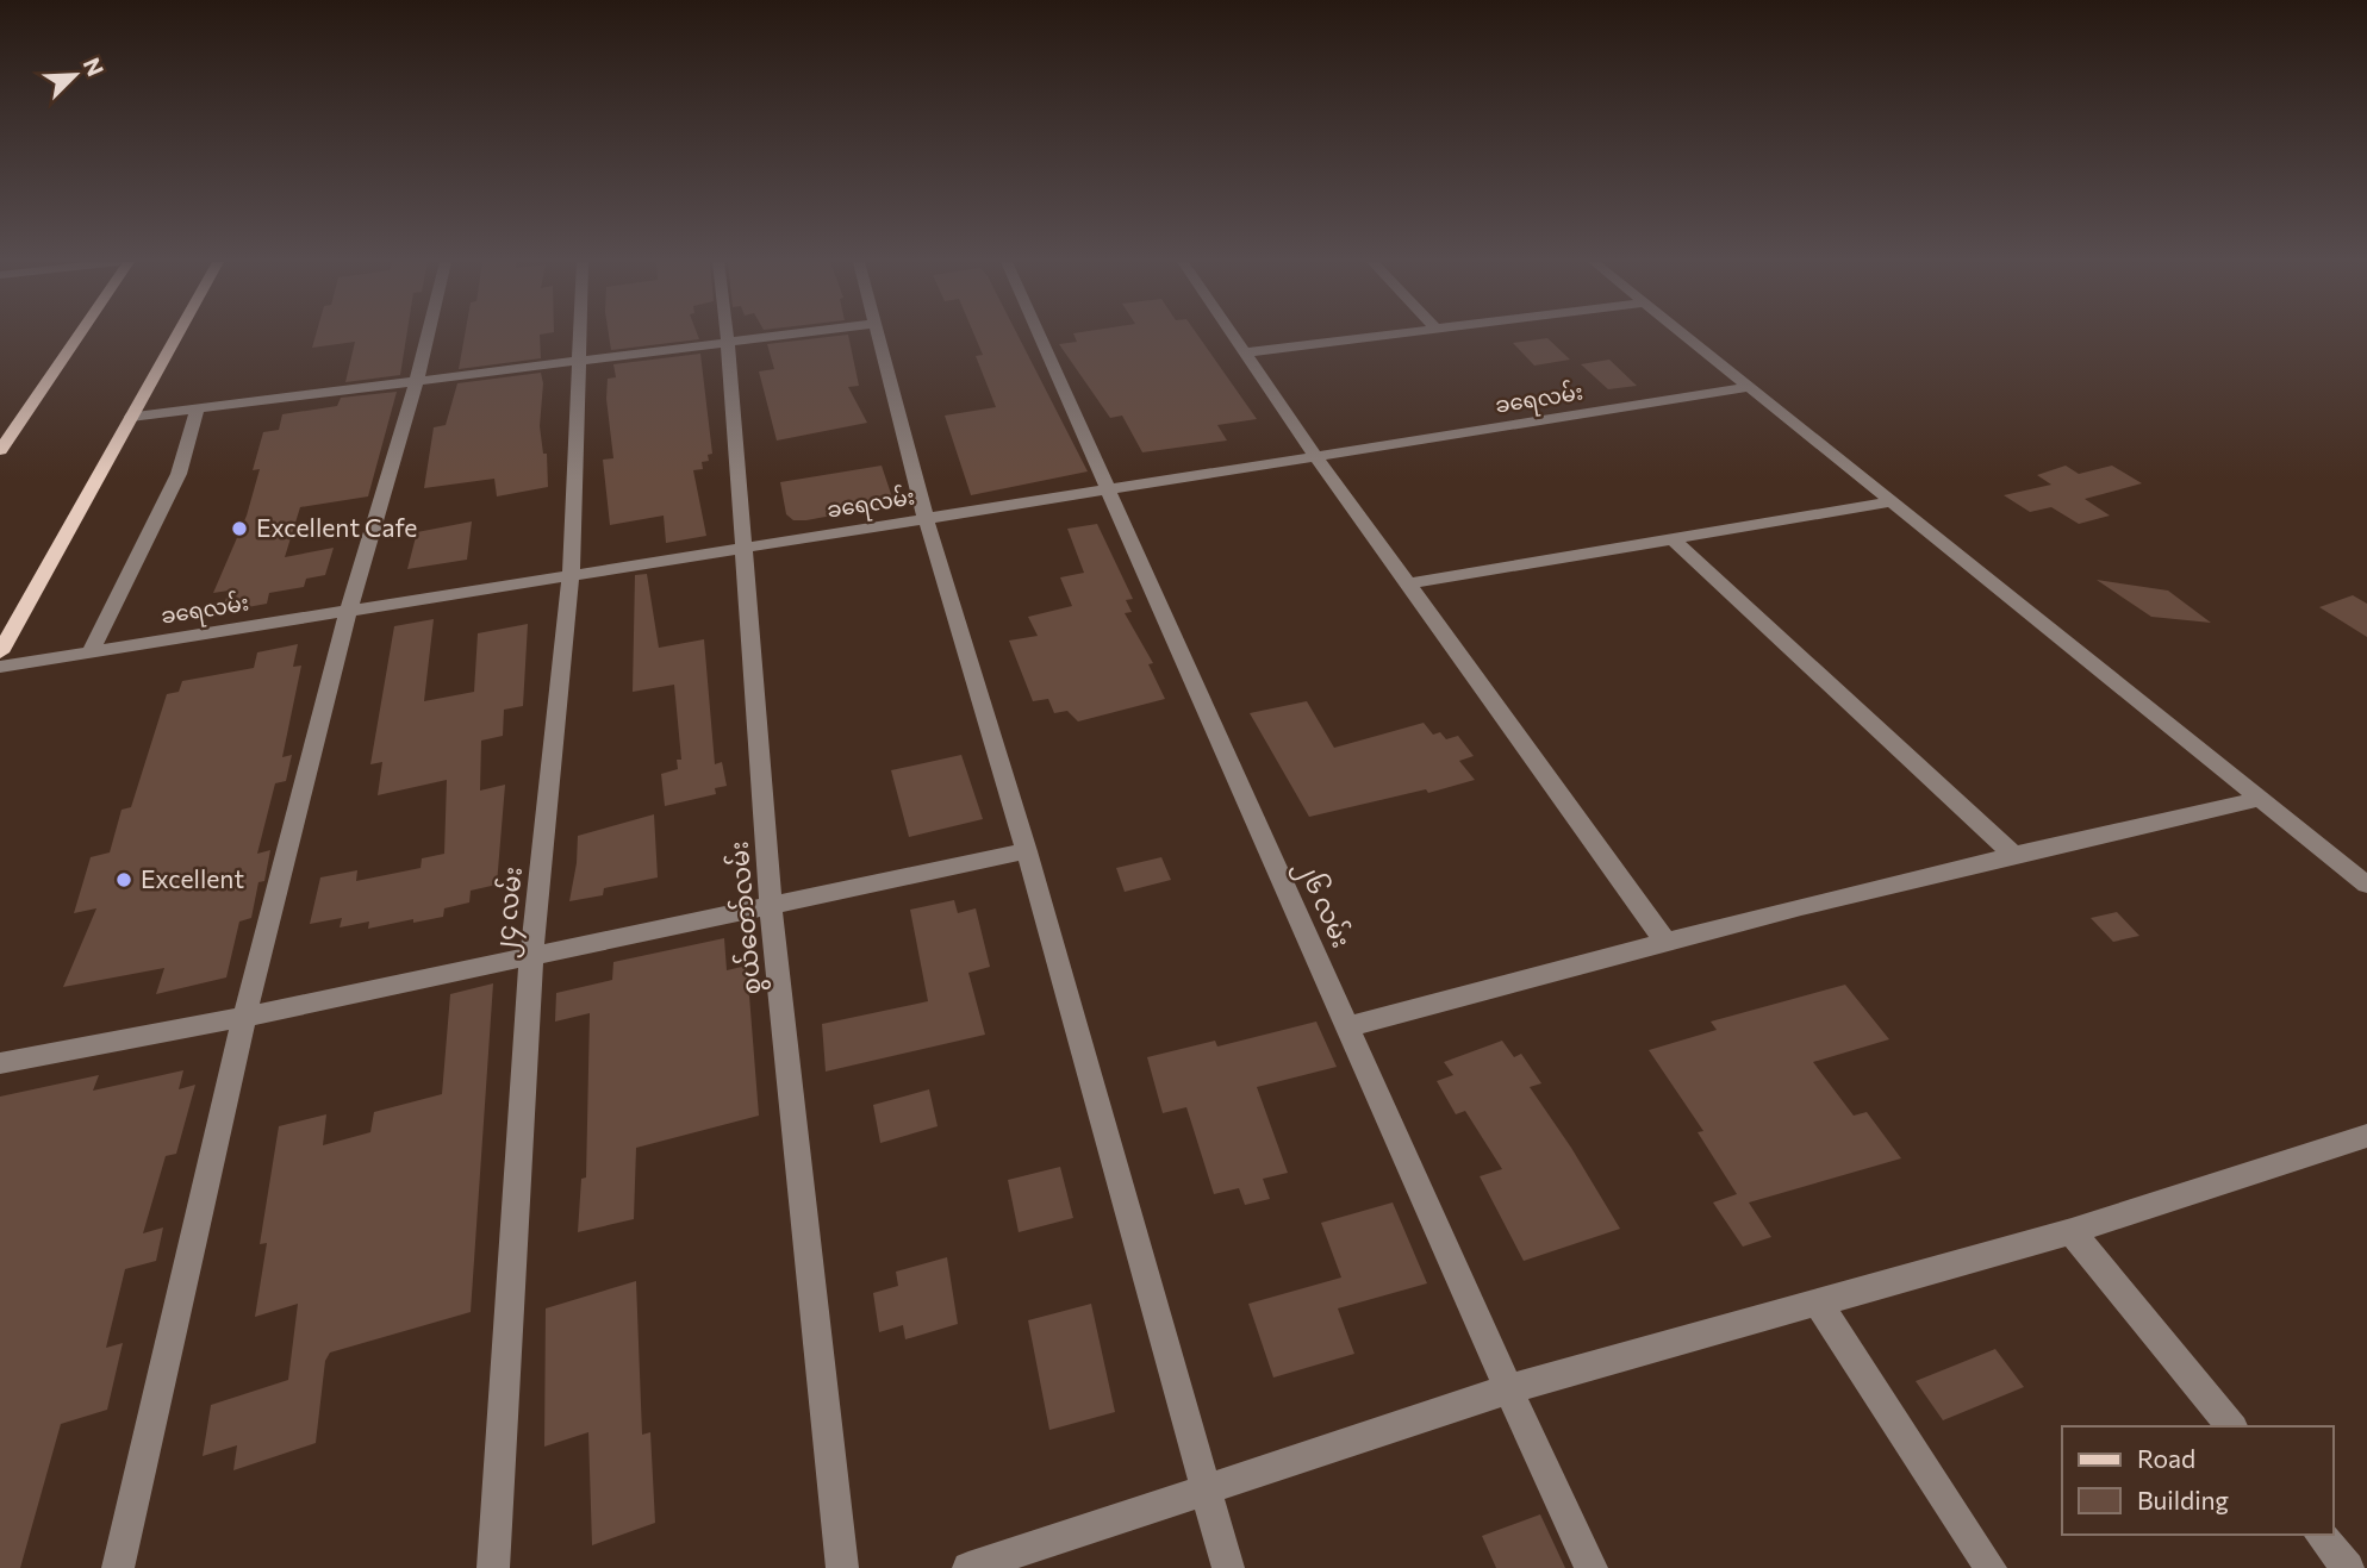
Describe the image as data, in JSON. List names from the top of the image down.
{
  "streets": {
    "street": [
      "ခရေလမ်း",
      "၂၆ လမ်း",
      "၂၄ လမ်း",
      "စွယ်တော်လမ်း"
    ]
  },
  "crossings": [
    ["ခရေလမ်း", "၂၆ လမ်း"],
    ["ခရေလမ်း", "၂၄ လမ်း"],
    ["ခရေလမ်း", "စွယ်တော်လမ်း"]
  ],
  "places": ["Excellent Cafe", "Excellent"],
  "legend": ["Road", "Building"],
  "north": "top right"
}
